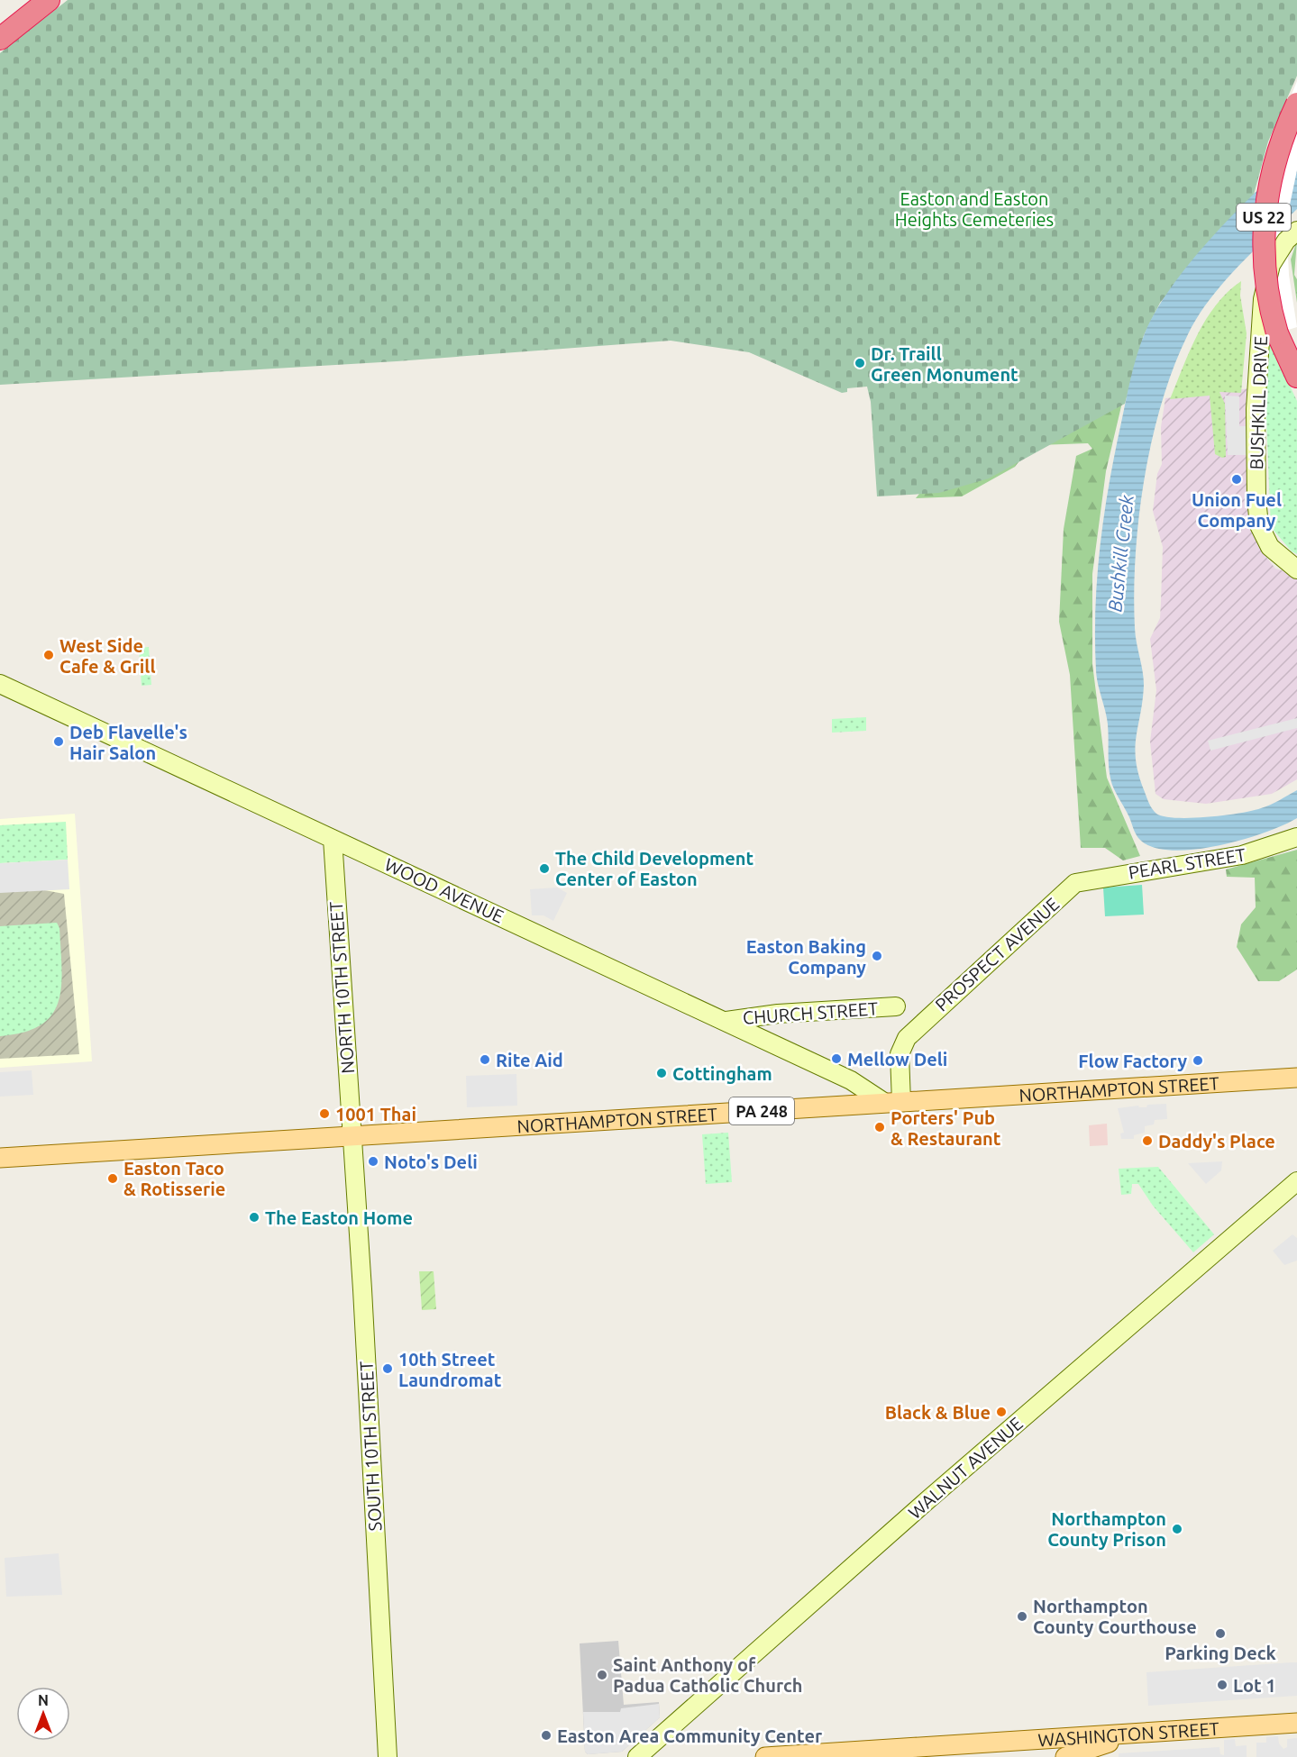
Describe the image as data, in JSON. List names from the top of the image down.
{
  "streets": {
    "highway": ["US 22"],
    "main road": ["NORTHAMPTON STREET", "PA 248", "WASHINGTON STREET"],
    "street": [
      "BUSHKILL DRIVE",
      "PEARL STREET",
      "WOOD AVENUE",
      "PROSPECT AVENUE",
      "NORTH 10TH STREET",
      "CHURCH STREET",
      "SOUTH 10TH STREET",
      "WALNUT AVENUE"
    ]
  },
  "crossings": [
    ["PEARL STREET", "PROSPECT AVENUE"],
    ["WOOD AVENUE", "PROSPECT AVENUE"],
    ["WOOD AVENUE", "NORTH 10TH STREET"],
    ["WOOD AVENUE", "CHURCH STREET"],
    ["WOOD AVENUE", "NORTHAMPTON STREET"],
    ["PROSPECT AVENUE", "NORTHAMPTON STREET"],
    ["NORTH 10TH STREET", "NORTHAMPTON STREET"],
    ["NORTH 10TH STREET", "SOUTH 10TH STREET"],
    ["NORTHAMPTON STREET", "SOUTH 10TH STREET"]
  ],
  "water": ["Bushkill Creek"],
  "parks": ["Easton and Easton Heights Cemeteries"],
  "places": [
    "Dr. Traill Green Monument",
    "Union Fuel Company",
    "West Side Cafe & Grill",
    "Deb Flavelle's Hair Salon",
    "The Child Development Center of Easton",
    "Easton Baking Company",
    "Mellow Deli",
    "Rite Aid",
    "Flow Factory",
    "Cottingham",
    "1001 Thai",
    "Porters' Pub & Restaurant",
    "Daddy's Place",
    "Noto's Deli",
    "Easton Taco & Rotisserie",
    "The Easton Home",
    "10th Street Laundromat",
    "Black & Blue",
    "Northampton County Prison",
    "Northampton County Courthouse",
    "Parking Deck",
    "Saint Anthony of Padua Catholic Church",
    "Lot 1",
    "Easton Area Community Center"
  ],
  "north": "top"
}
